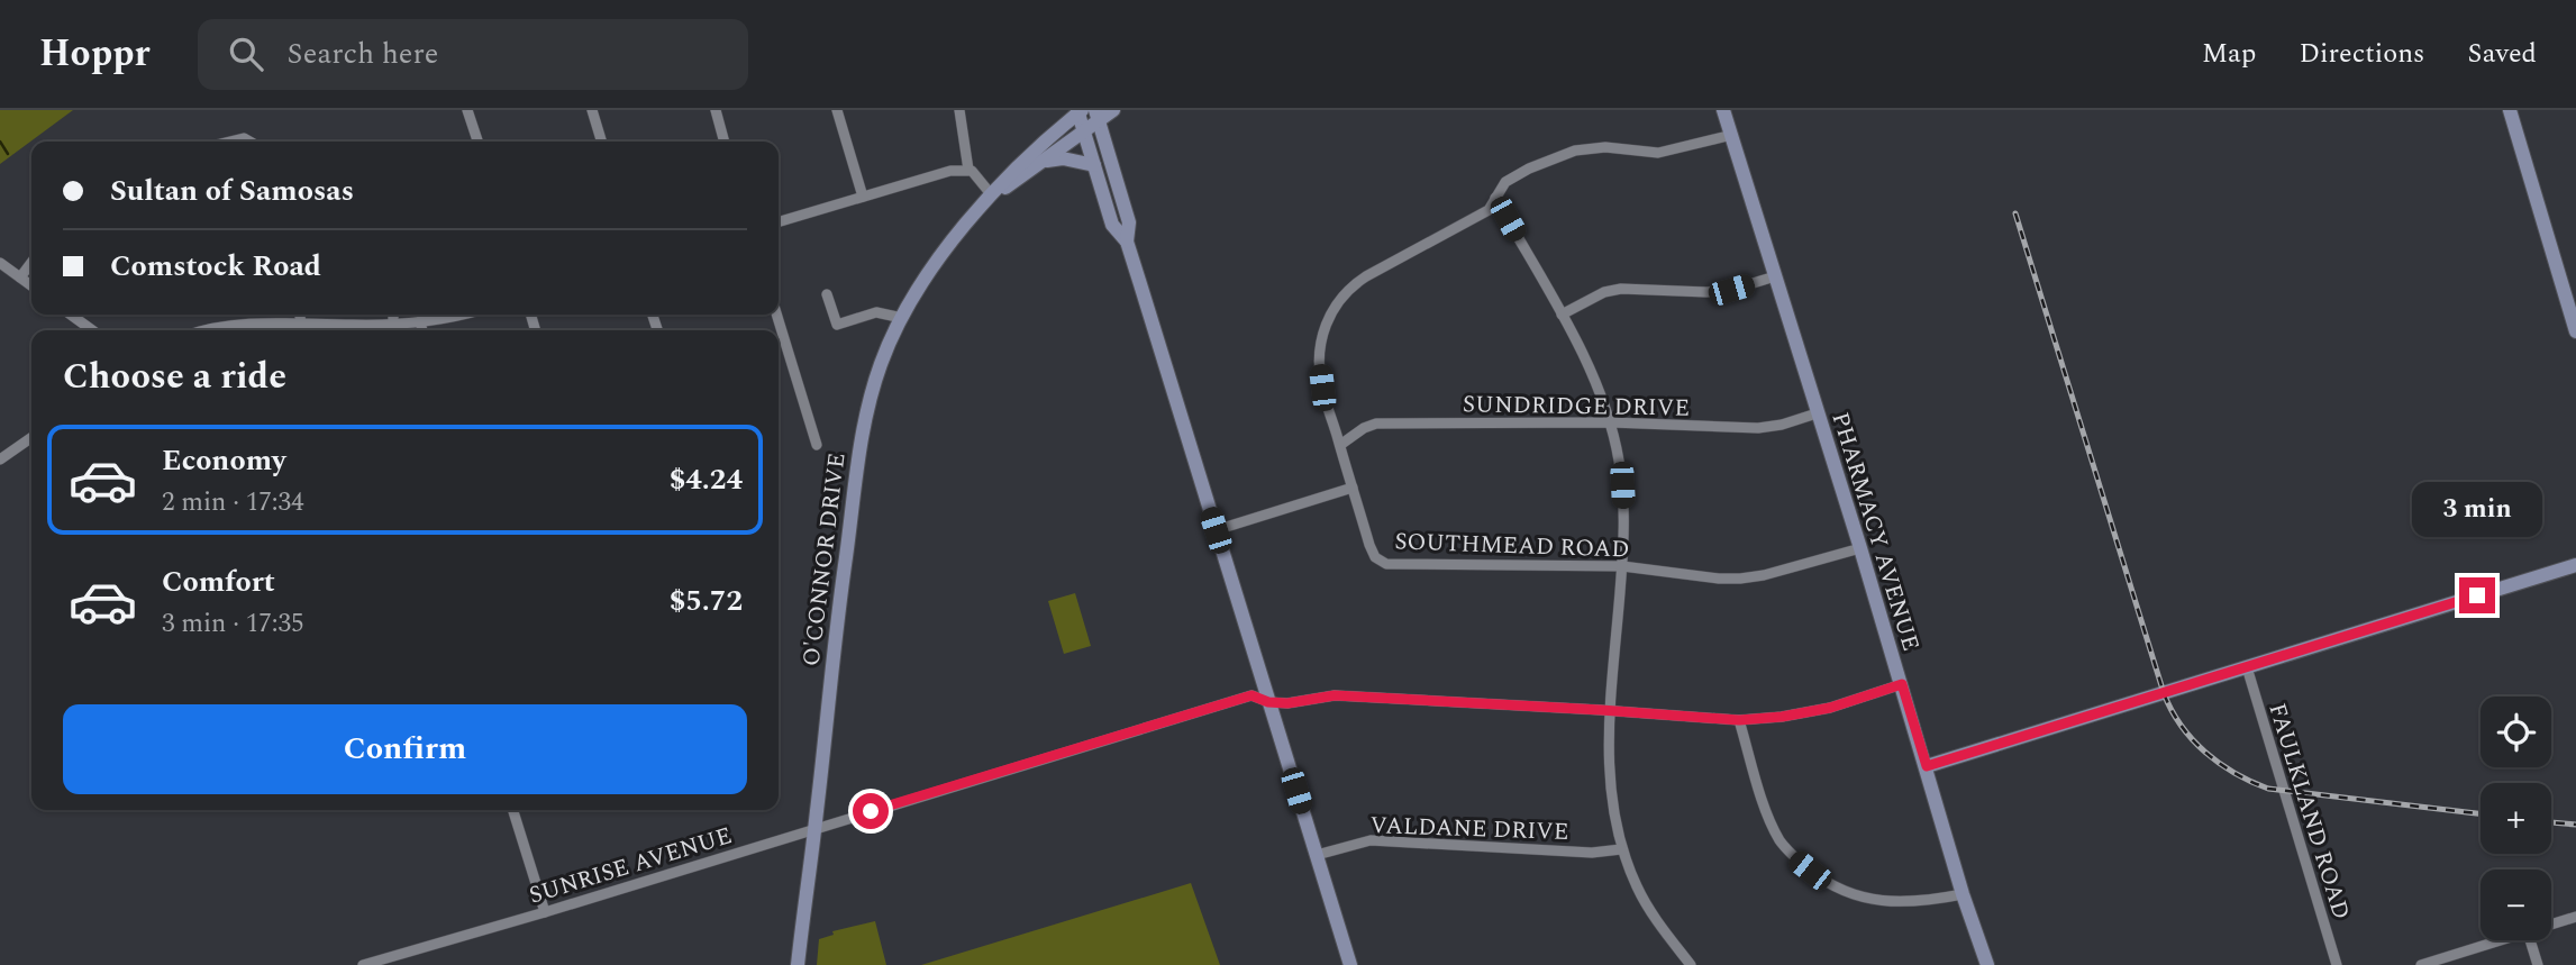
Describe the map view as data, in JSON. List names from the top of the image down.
{
  "streets": {
    "main road": ["PHARMACY AVENUE", "O'CONNOR DRIVE"],
    "street": [
      "SUNDRIDGE DRIVE",
      "SOUTHMEAD ROAD",
      "FAULKLAND ROAD",
      "VALDANE DRIVE",
      "SUNRISE AVENUE"
    ]
  },
  "crossings": [
    ["SUNDRIDGE DRIVE", "PHARMACY AVENUE"],
    ["SUNDRIDGE DRIVE", "SOUTHMEAD ROAD"],
    ["PHARMACY AVENUE", "SOUTHMEAD ROAD"],
    ["PHARMACY AVENUE", "SUNRISE AVENUE"],
    ["O'CONNOR DRIVE", "SUNRISE AVENUE"]
  ],
  "page": {
    "header": "Hoppr",
    "search": "Search here",
    "nav": ["Map", "Directions", "Saved"],
    "banner": ["Sultan of Samosas", "Comstock Road"],
    "heading": "Choose a ride",
    "list": [
      {
        "name": "Economy",
        "note": "2 min · 17:34",
        "value": "$4.24"
      },
      {
        "name": "Comfort",
        "note": "3 min · 17:35",
        "value": "$5.72"
      }
    ],
    "bubble": "3 min",
    "buttons": "Confirm",
    "map_buttons": ["+", "−"]
  }
}
